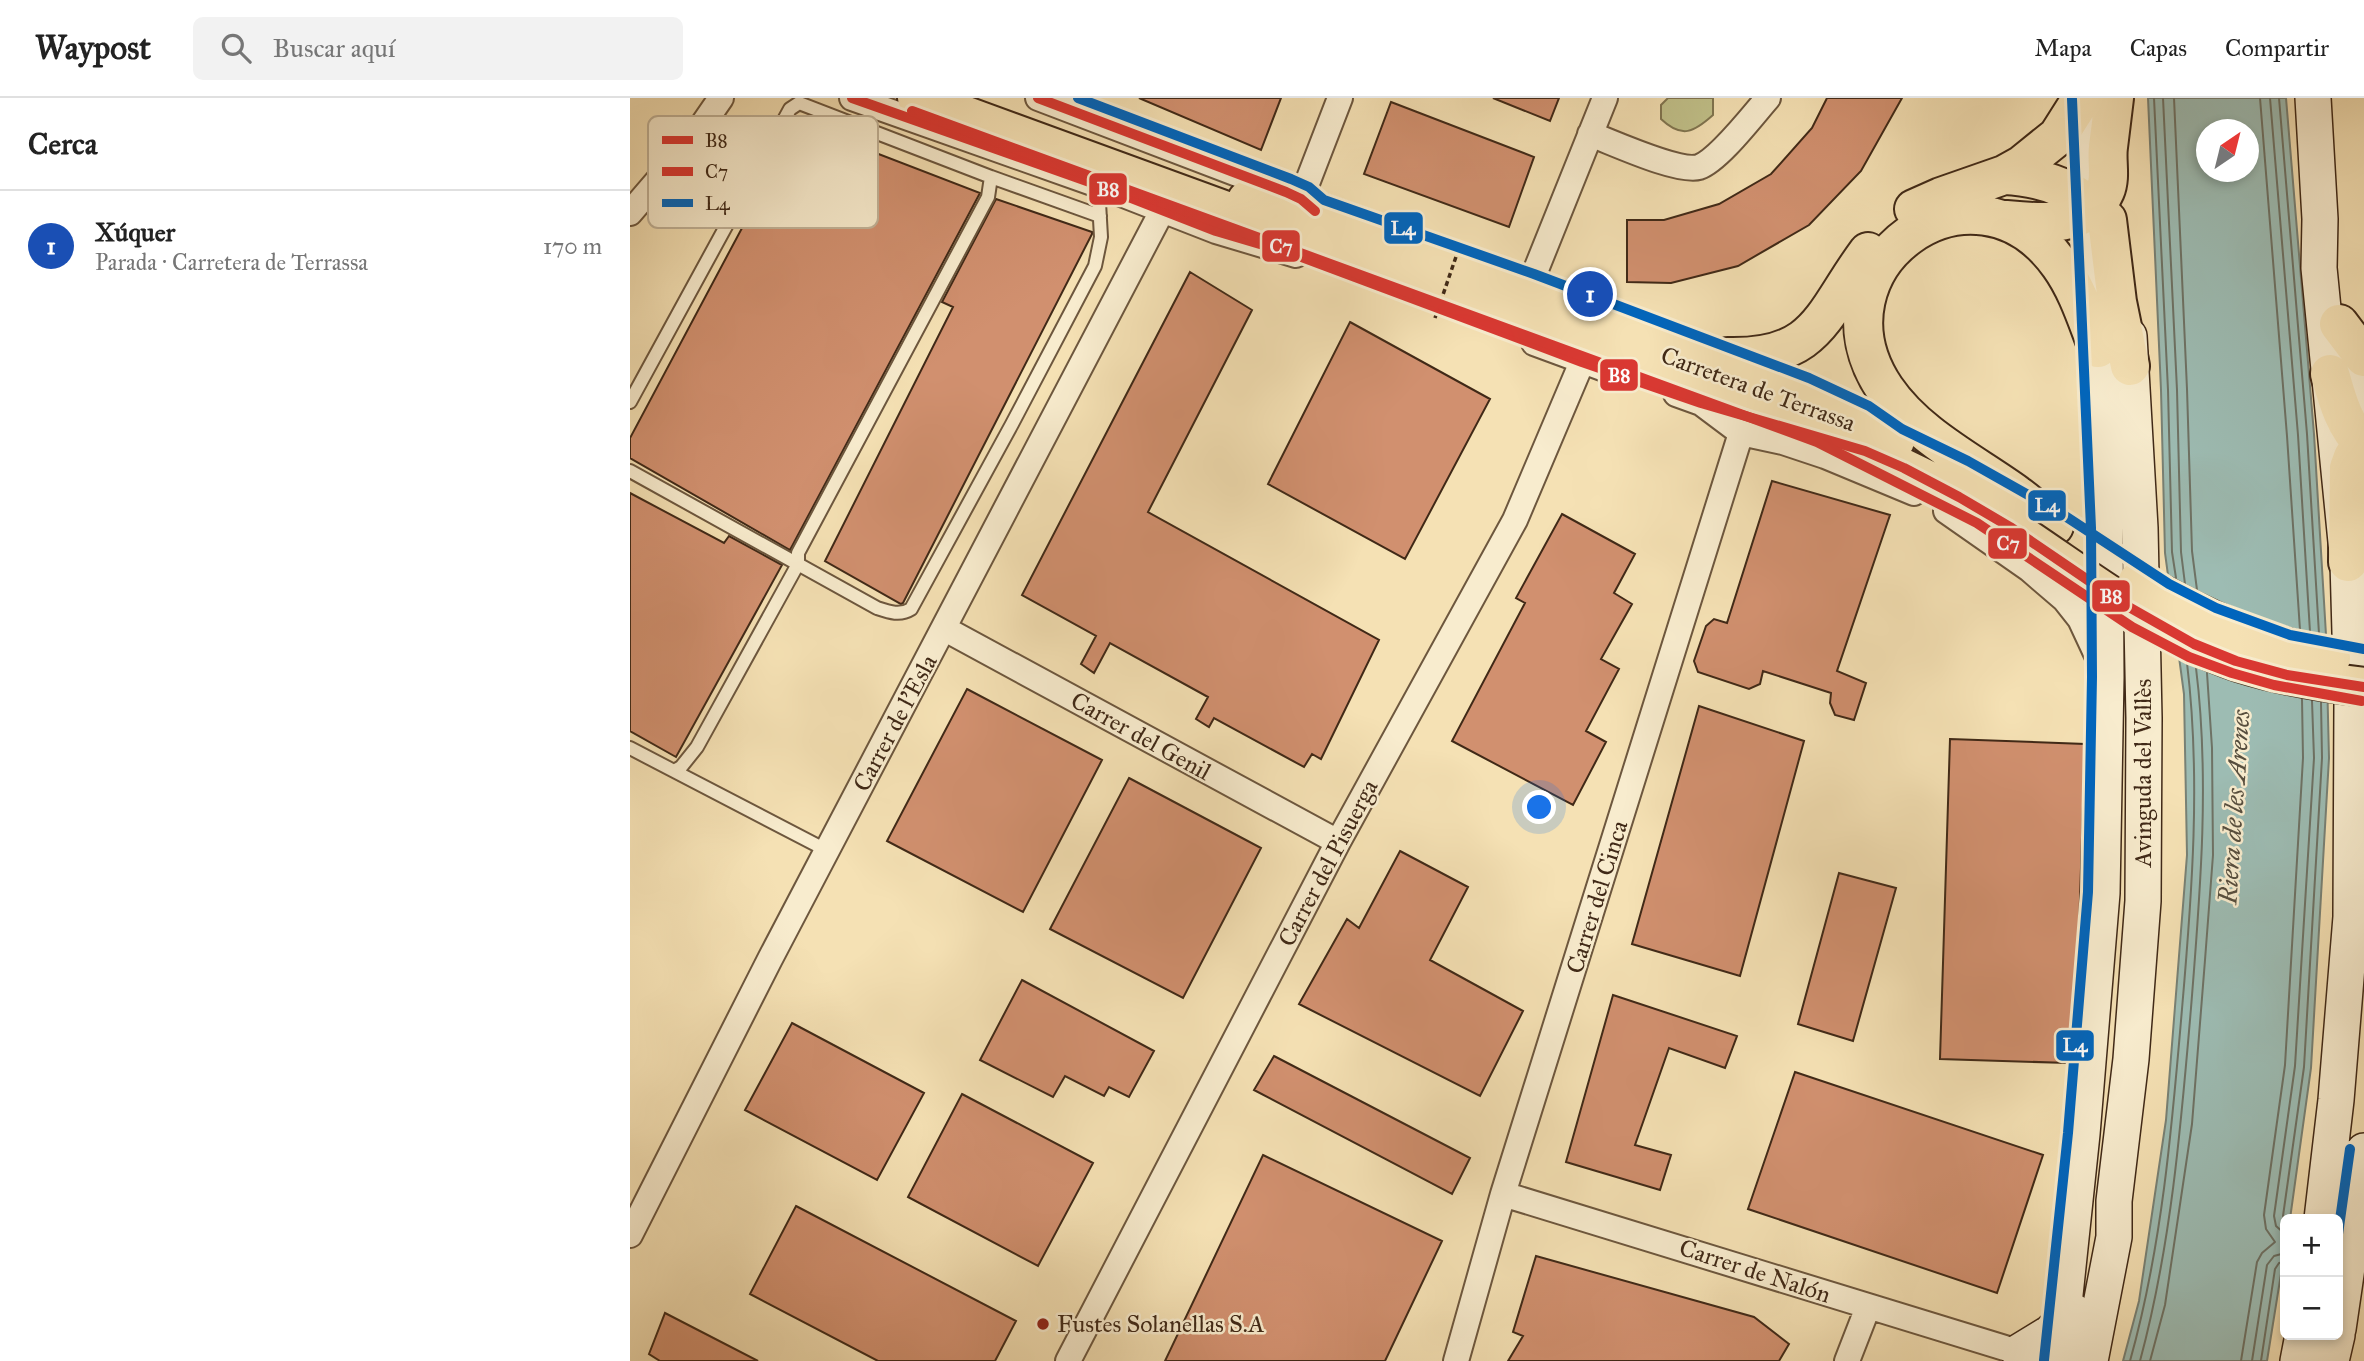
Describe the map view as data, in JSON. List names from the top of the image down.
{
  "streets": {
    "main road": ["Carretera de Terrassa", "Avinguda del Vallès"],
    "street": [
      "Carrer de l'Esla",
      "Carrer del Genil",
      "Carrer del Pisuerga",
      "Carrer del Cinca",
      "Carrer de Nalón"
    ]
  },
  "crossings": [
    ["Carretera de Terrassa", "Carrer de l'Esla"],
    ["Carretera de Terrassa", "Carrer del Pisuerga"],
    ["Carretera de Terrassa", "Carrer del Cinca"],
    ["Carrer de l'Esla", "Carrer del Genil"],
    ["Carrer del Genil", "Carrer del Pisuerga"],
    ["Avinguda del Vallès", "Carrer de Nalón"],
    ["Carrer del Cinca", "Carrer de Nalón"]
  ],
  "water": ["Riera de les Arenes"],
  "places": ["Fustes Solanellas S.A"],
  "lines": ["transit line B8", "transit line L4", "transit line C7"],
  "legend": ["B8", "C7", "L4"],
  "north": "top right",
  "page": {
    "header": "Waypost",
    "search": "Buscar aquí",
    "nav": ["Mapa", "Capas", "Compartir"],
    "heading": "Cerca",
    "list": [
      {
        "mark": "1",
        "name": "Xúquer",
        "note": "Parada · Carretera de Terrassa",
        "value": "170 m"
      }
    ],
    "pins": "1",
    "map_buttons": ["+", "−"]
  }
}
